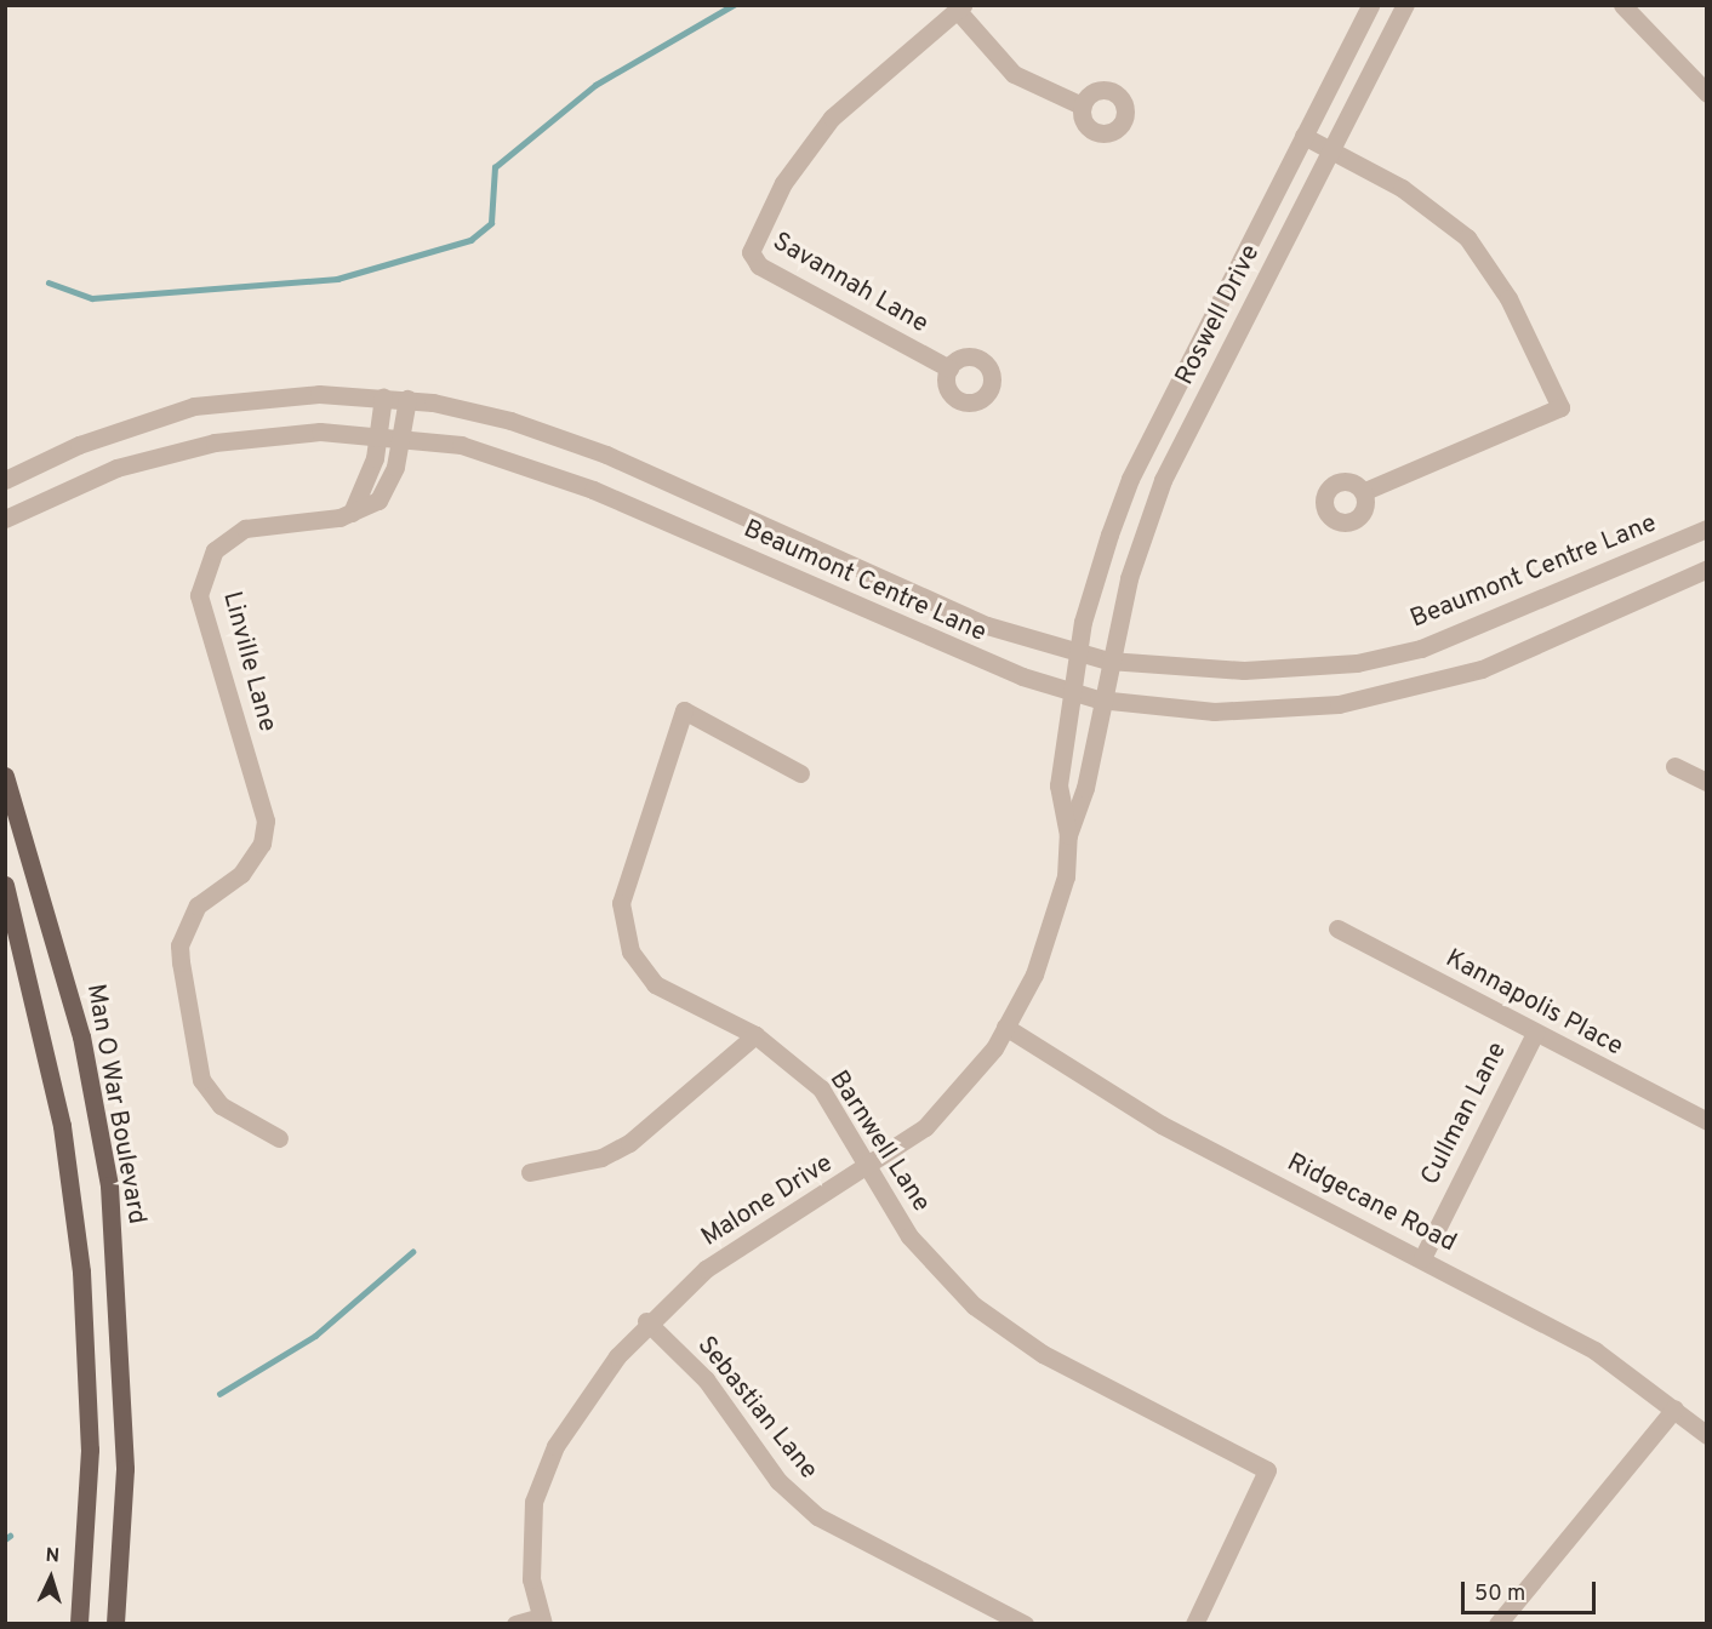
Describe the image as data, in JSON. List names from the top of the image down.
{
  "streets": {
    "main road": ["Man O War Boulevard"],
    "street": [
      "Savannah Lane",
      "Roswell Drive",
      "Beaumont Centre Lane",
      "Linville Lane",
      "Kannapolis Place",
      "Cullman Lane",
      "Barnwell Lane",
      "Malone Drive",
      "Ridgecane Road",
      "Sebastian Lane"
    ]
  },
  "crossings": [
    ["Roswell Drive", "Beaumont Centre Lane"],
    ["Roswell Drive", "Malone Drive"],
    ["Beaumont Centre Lane", "Linville Lane"],
    ["Beaumont Centre Lane", "Malone Drive"],
    ["Kannapolis Place", "Cullman Lane"],
    ["Cullman Lane", "Ridgecane Road"],
    ["Barnwell Lane", "Malone Drive"],
    ["Malone Drive", "Ridgecane Road"],
    ["Malone Drive", "Sebastian Lane"]
  ],
  "scale_bar": "50 m",
  "north": "top"
}
